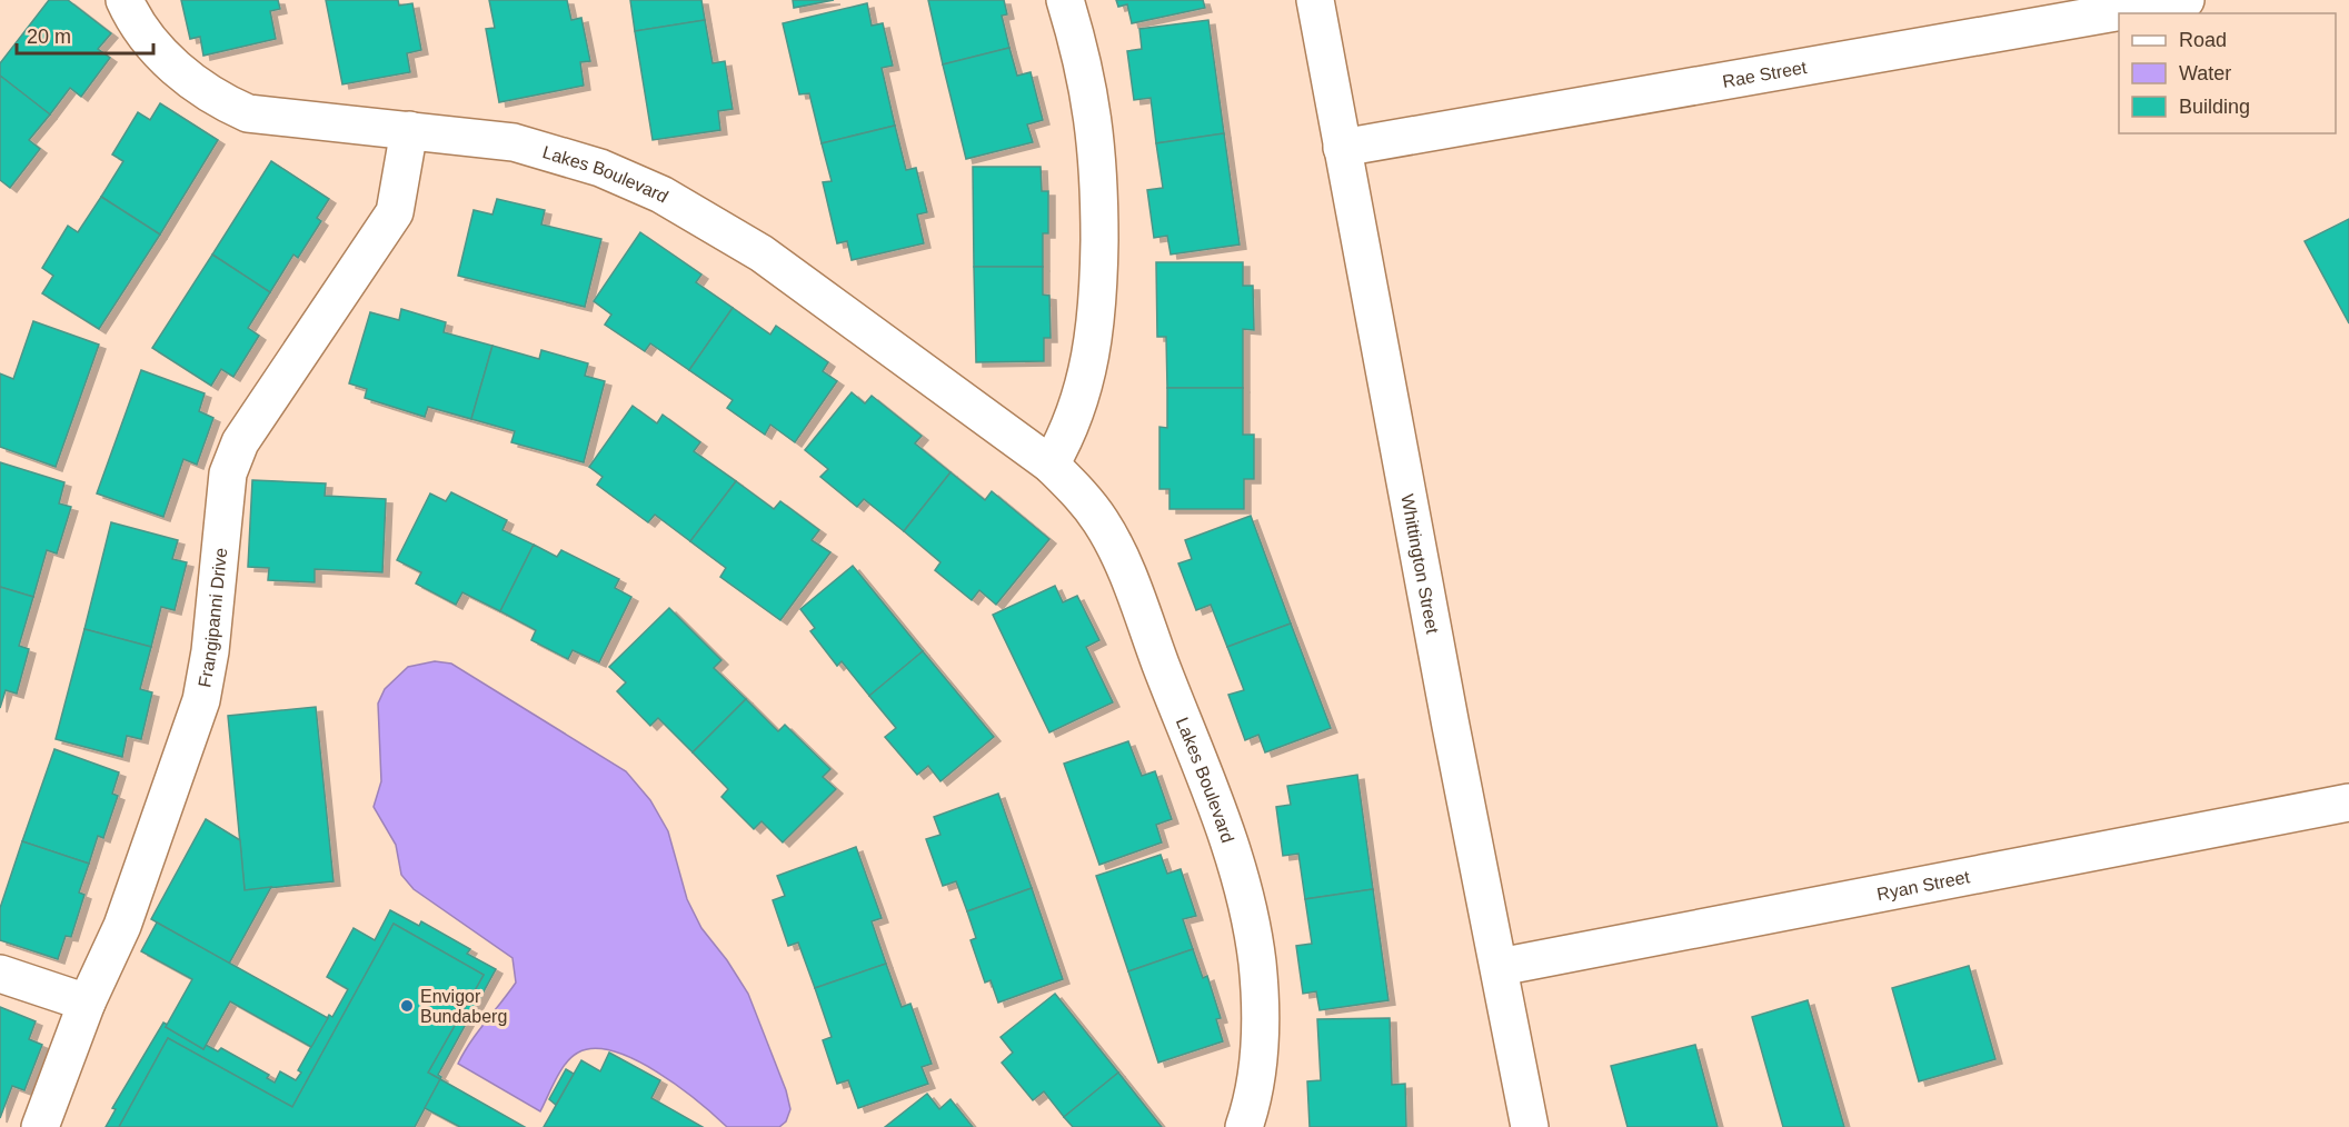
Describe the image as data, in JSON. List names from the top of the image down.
{
  "streets": {
    "street": [
      "Rae Street",
      "Lakes Boulevard",
      "Whittington Street",
      "Frangipanni Drive",
      "Ryan Street"
    ]
  },
  "crossings": [
    ["Rae Street", "Whittington Street"],
    ["Lakes Boulevard", "Frangipanni Drive"],
    ["Whittington Street", "Ryan Street"]
  ],
  "places": ["Envigor Bundaberg"],
  "legend": ["Road", "Water", "Building"],
  "scale_bar": "20 m"
}
